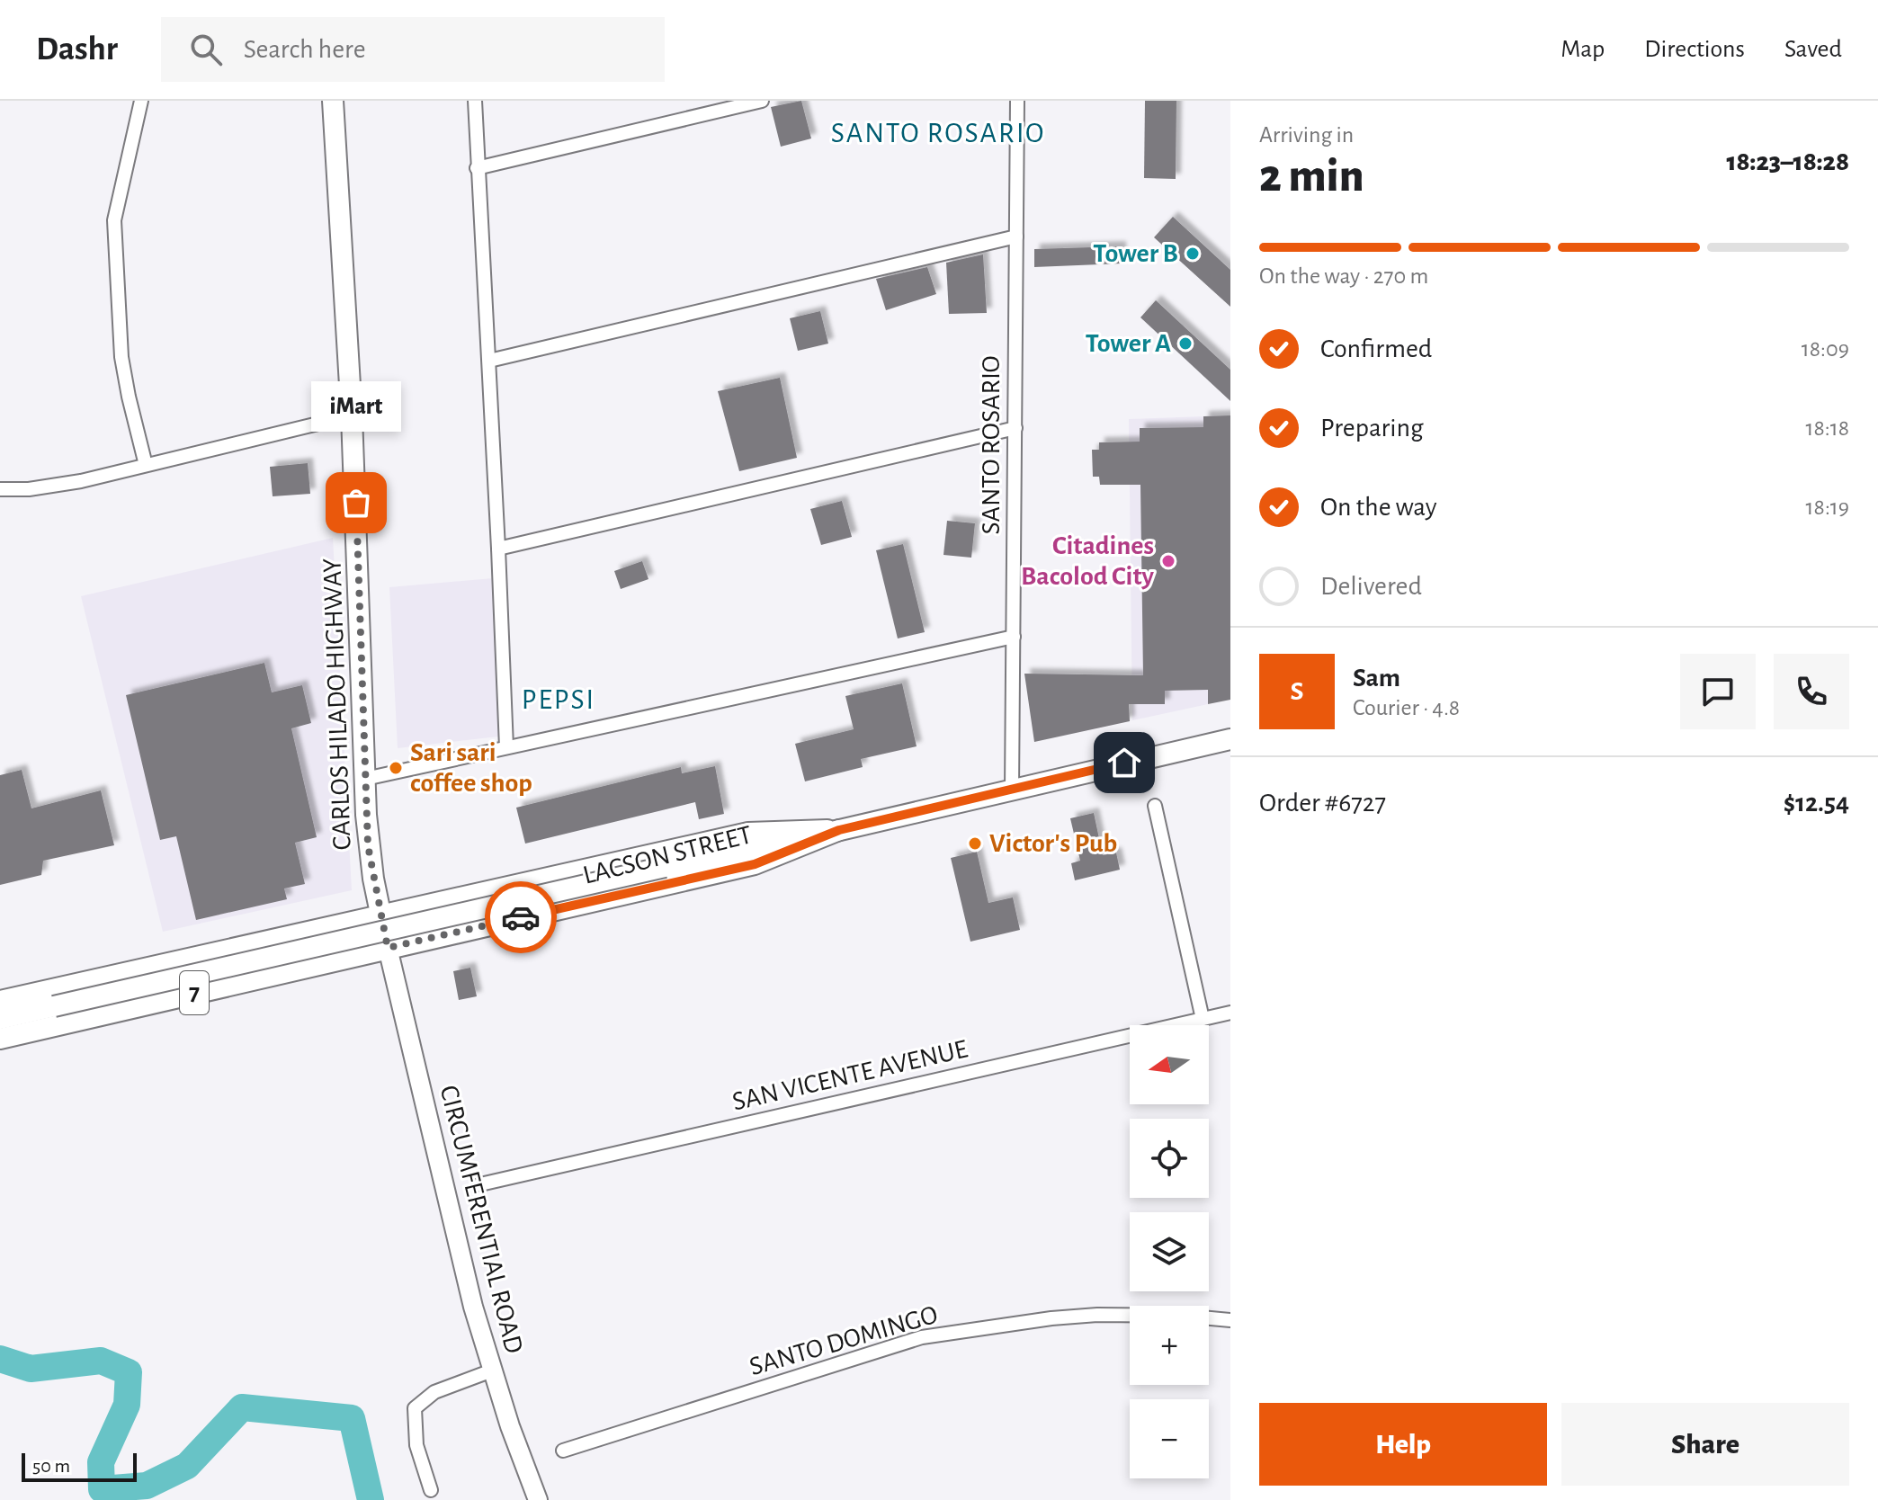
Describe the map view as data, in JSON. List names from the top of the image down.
{
  "streets": {
    "main road": [
      "CARLOS HILADO HIGHWAY",
      "LACSON STREET",
      "7",
      "CIRCUMFERENTIAL ROAD"
    ],
    "street": ["SANTO ROSARIO", "SAN VICENTE AVENUE", "SANTO DOMINGO"]
  },
  "crossings": [
    ["SANTO ROSARIO", "LACSON STREET"],
    ["CARLOS HILADO HIGHWAY", "LACSON STREET"],
    ["CARLOS HILADO HIGHWAY", "CIRCUMFERENTIAL ROAD"],
    ["LACSON STREET", "CIRCUMFERENTIAL ROAD"]
  ],
  "districts": ["SANTO ROSARIO", "PEPSI"],
  "places": [
    "Tower B",
    "Tower A",
    "iMart",
    "Citadines Bacolod City",
    "Sari sari coffee shop",
    "Victor's Pub"
  ],
  "scale_bar": "50 m",
  "north": "left",
  "page": {
    "header": "Dashr",
    "search": "Search here",
    "nav": ["Map", "Directions", "Saved"],
    "heading": ["2 min", "Arriving in", "18:23–18:28"],
    "panel": [
      "Sam",
      "Courier · 4.8",
      "Order #6727",
      "$12.54"
    ],
    "bar": "On the way · 270 m",
    "list": [
      ["Confirmed", "18:09"],
      ["Preparing", "18:18"],
      ["On the way", "18:19"],
      "Delivered"
    ],
    "bubble": "iMart",
    "round": "S",
    "map_buttons": ["+", "−"],
    "buttons": ["Help", "Share"],
    "scale": "50 m"
  }
}
